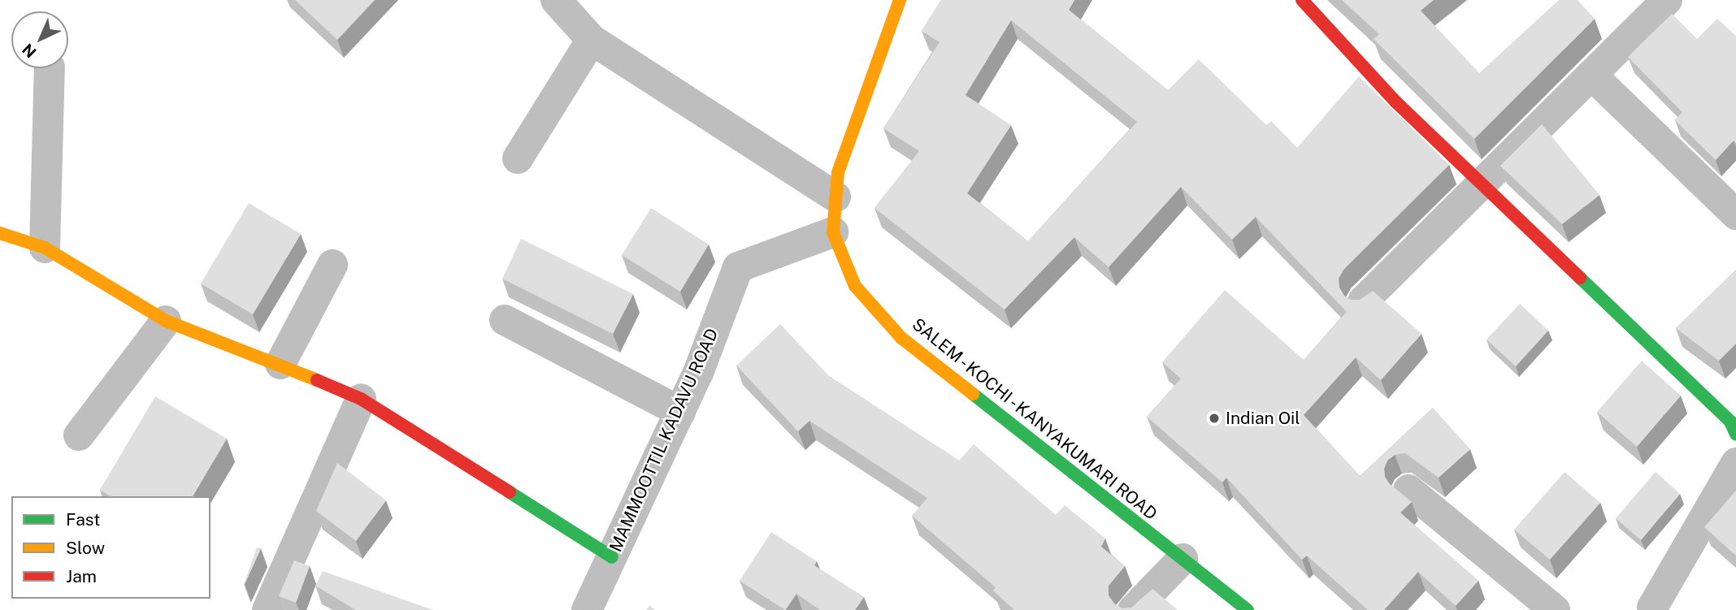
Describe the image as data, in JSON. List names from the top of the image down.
{
  "streets": {
    "street": ["SALEM - KOCHI - KANYAKUMARI ROAD", "MAMMOOTTIL KADAVU ROAD"]
  },
  "crossings": [
    ["SALEM - KOCHI - KANYAKUMARI ROAD", "MAMMOOTTIL KADAVU ROAD"]
  ],
  "places": ["Indian Oil"],
  "legend": ["Fast", "Slow", "Jam"],
  "north": "bottom left"
}
